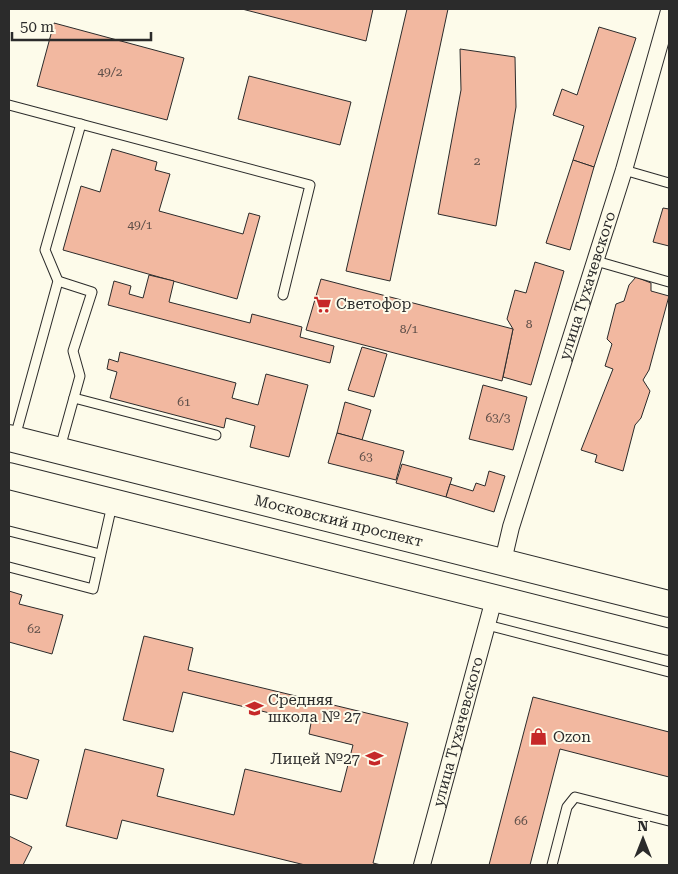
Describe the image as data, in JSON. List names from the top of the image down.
{
  "streets": {
    "main road": ["Московский проспект"],
    "street": ["улица Тухачевского"]
  },
  "crossings": [
    ["улица Тухачевского", "Московский проспект"]
  ],
  "places": {
    "supermarket": ["Светофор"],
    "school or university": ["Средняя школа № 27", "Лицей №27"],
    "shop": ["Ozon"]
  },
  "house_numbers": [
    "49/2",
    "2",
    "49/1",
    "8",
    "8/1",
    "61",
    "63/3",
    "63",
    "62",
    "66"
  ],
  "scale_bar": "50 m",
  "north": "top"
}
